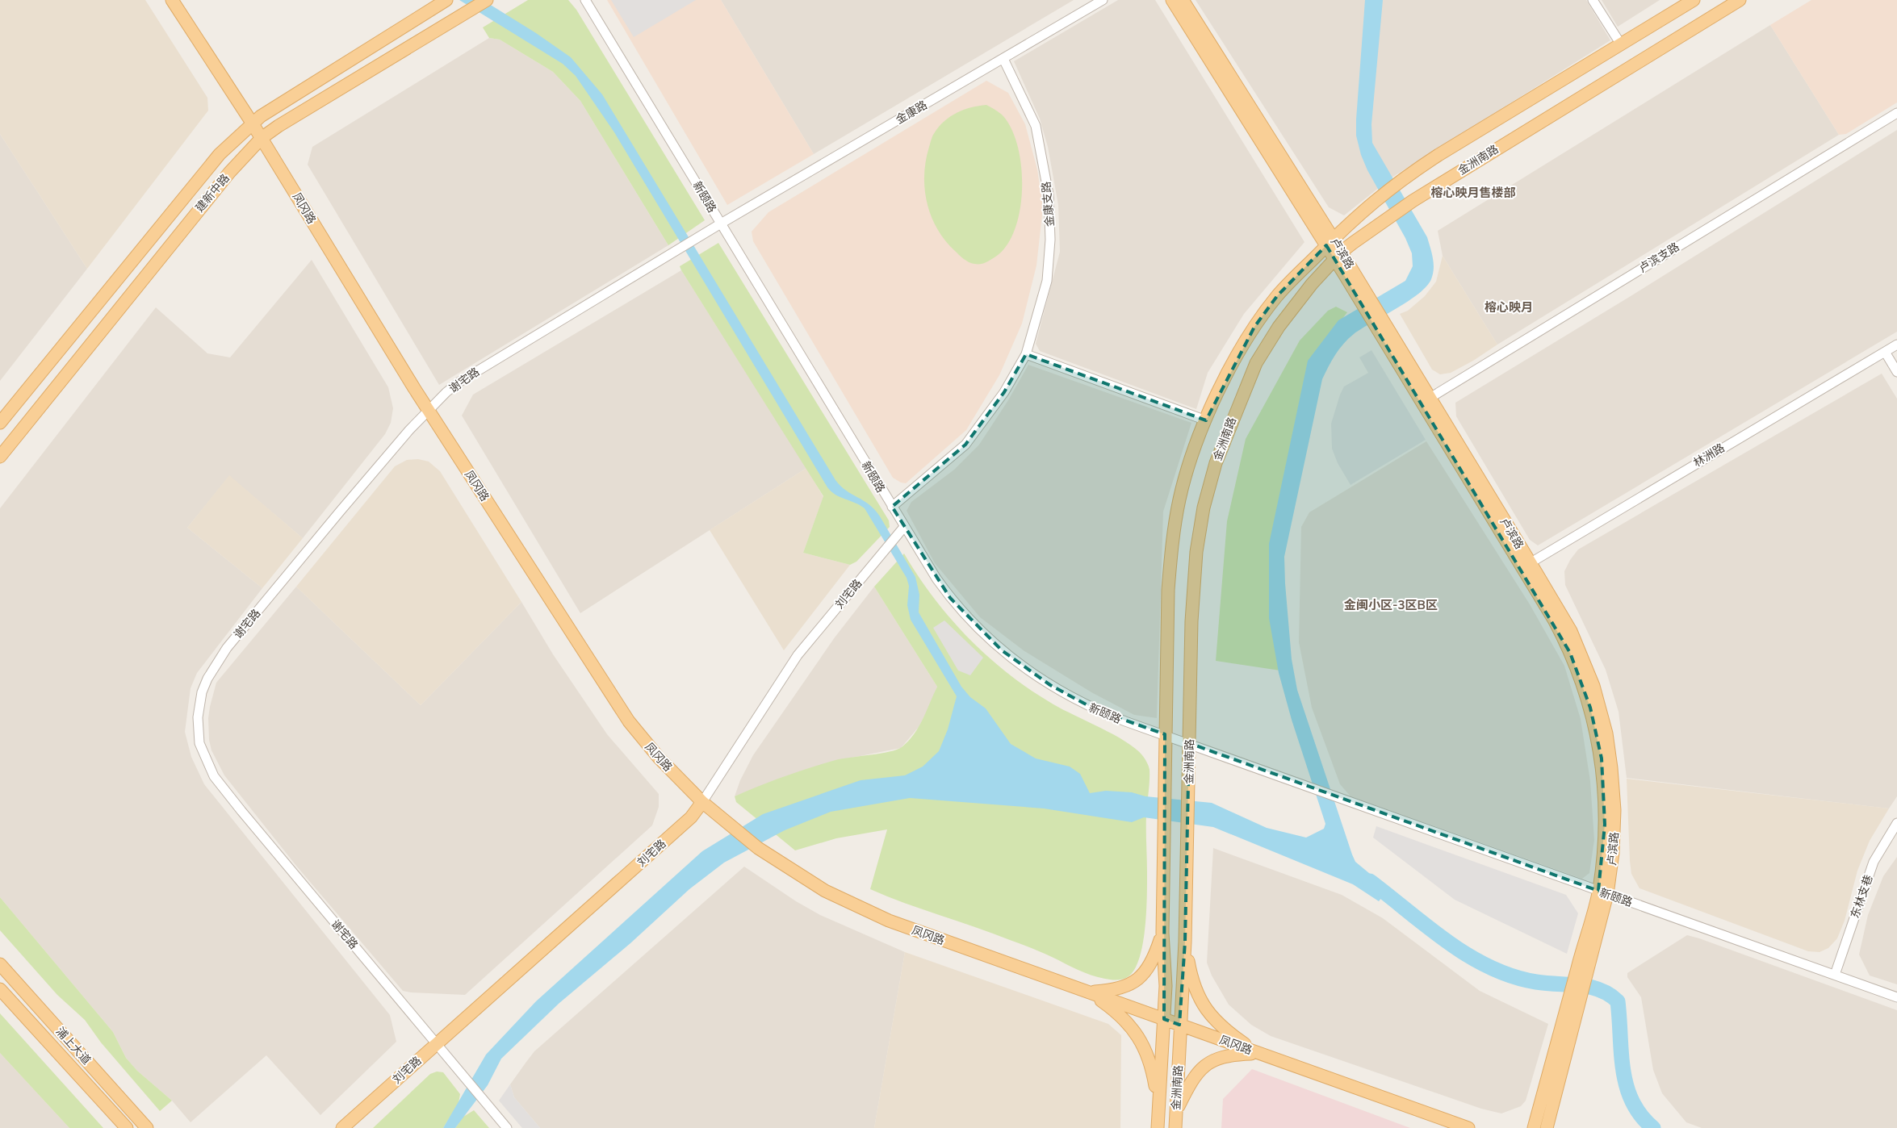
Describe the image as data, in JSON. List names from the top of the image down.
{
  "streets": {
    "main road": [
      "金洲南路",
      "建新中路",
      "凤冈路",
      "卢滨路",
      "刘宅路",
      "浦上大道"
    ],
    "street": [
      "金康路",
      "新颐路",
      "金康支路",
      "卢滨支路",
      "谢宅路",
      "林洲路",
      "东林支巷"
    ]
  },
  "crossings": [
    ["金康路", "新颐路"],
    ["金康路", "金康支路"],
    ["金康路", "谢宅路"],
    ["金洲南路", "新颐路"],
    ["金洲南路", "凤冈路"],
    ["金洲南路", "卢滨路"],
    ["建新中路", "凤冈路"],
    ["新颐路", "金康支路"],
    ["新颐路", "卢滨路"],
    ["新颐路", "谢宅路"],
    ["新颐路", "刘宅路"],
    ["新颐路", "东林支巷"],
    ["凤冈路", "谢宅路"],
    ["凤冈路", "刘宅路"],
    ["卢滨路", "卢滨支路"],
    ["卢滨路", "林洲路"],
    ["谢宅路", "刘宅路"]
  ],
  "districts": ["榕心映月售楼部", "榕心映月", "金闽小区-3区B区"]
}
